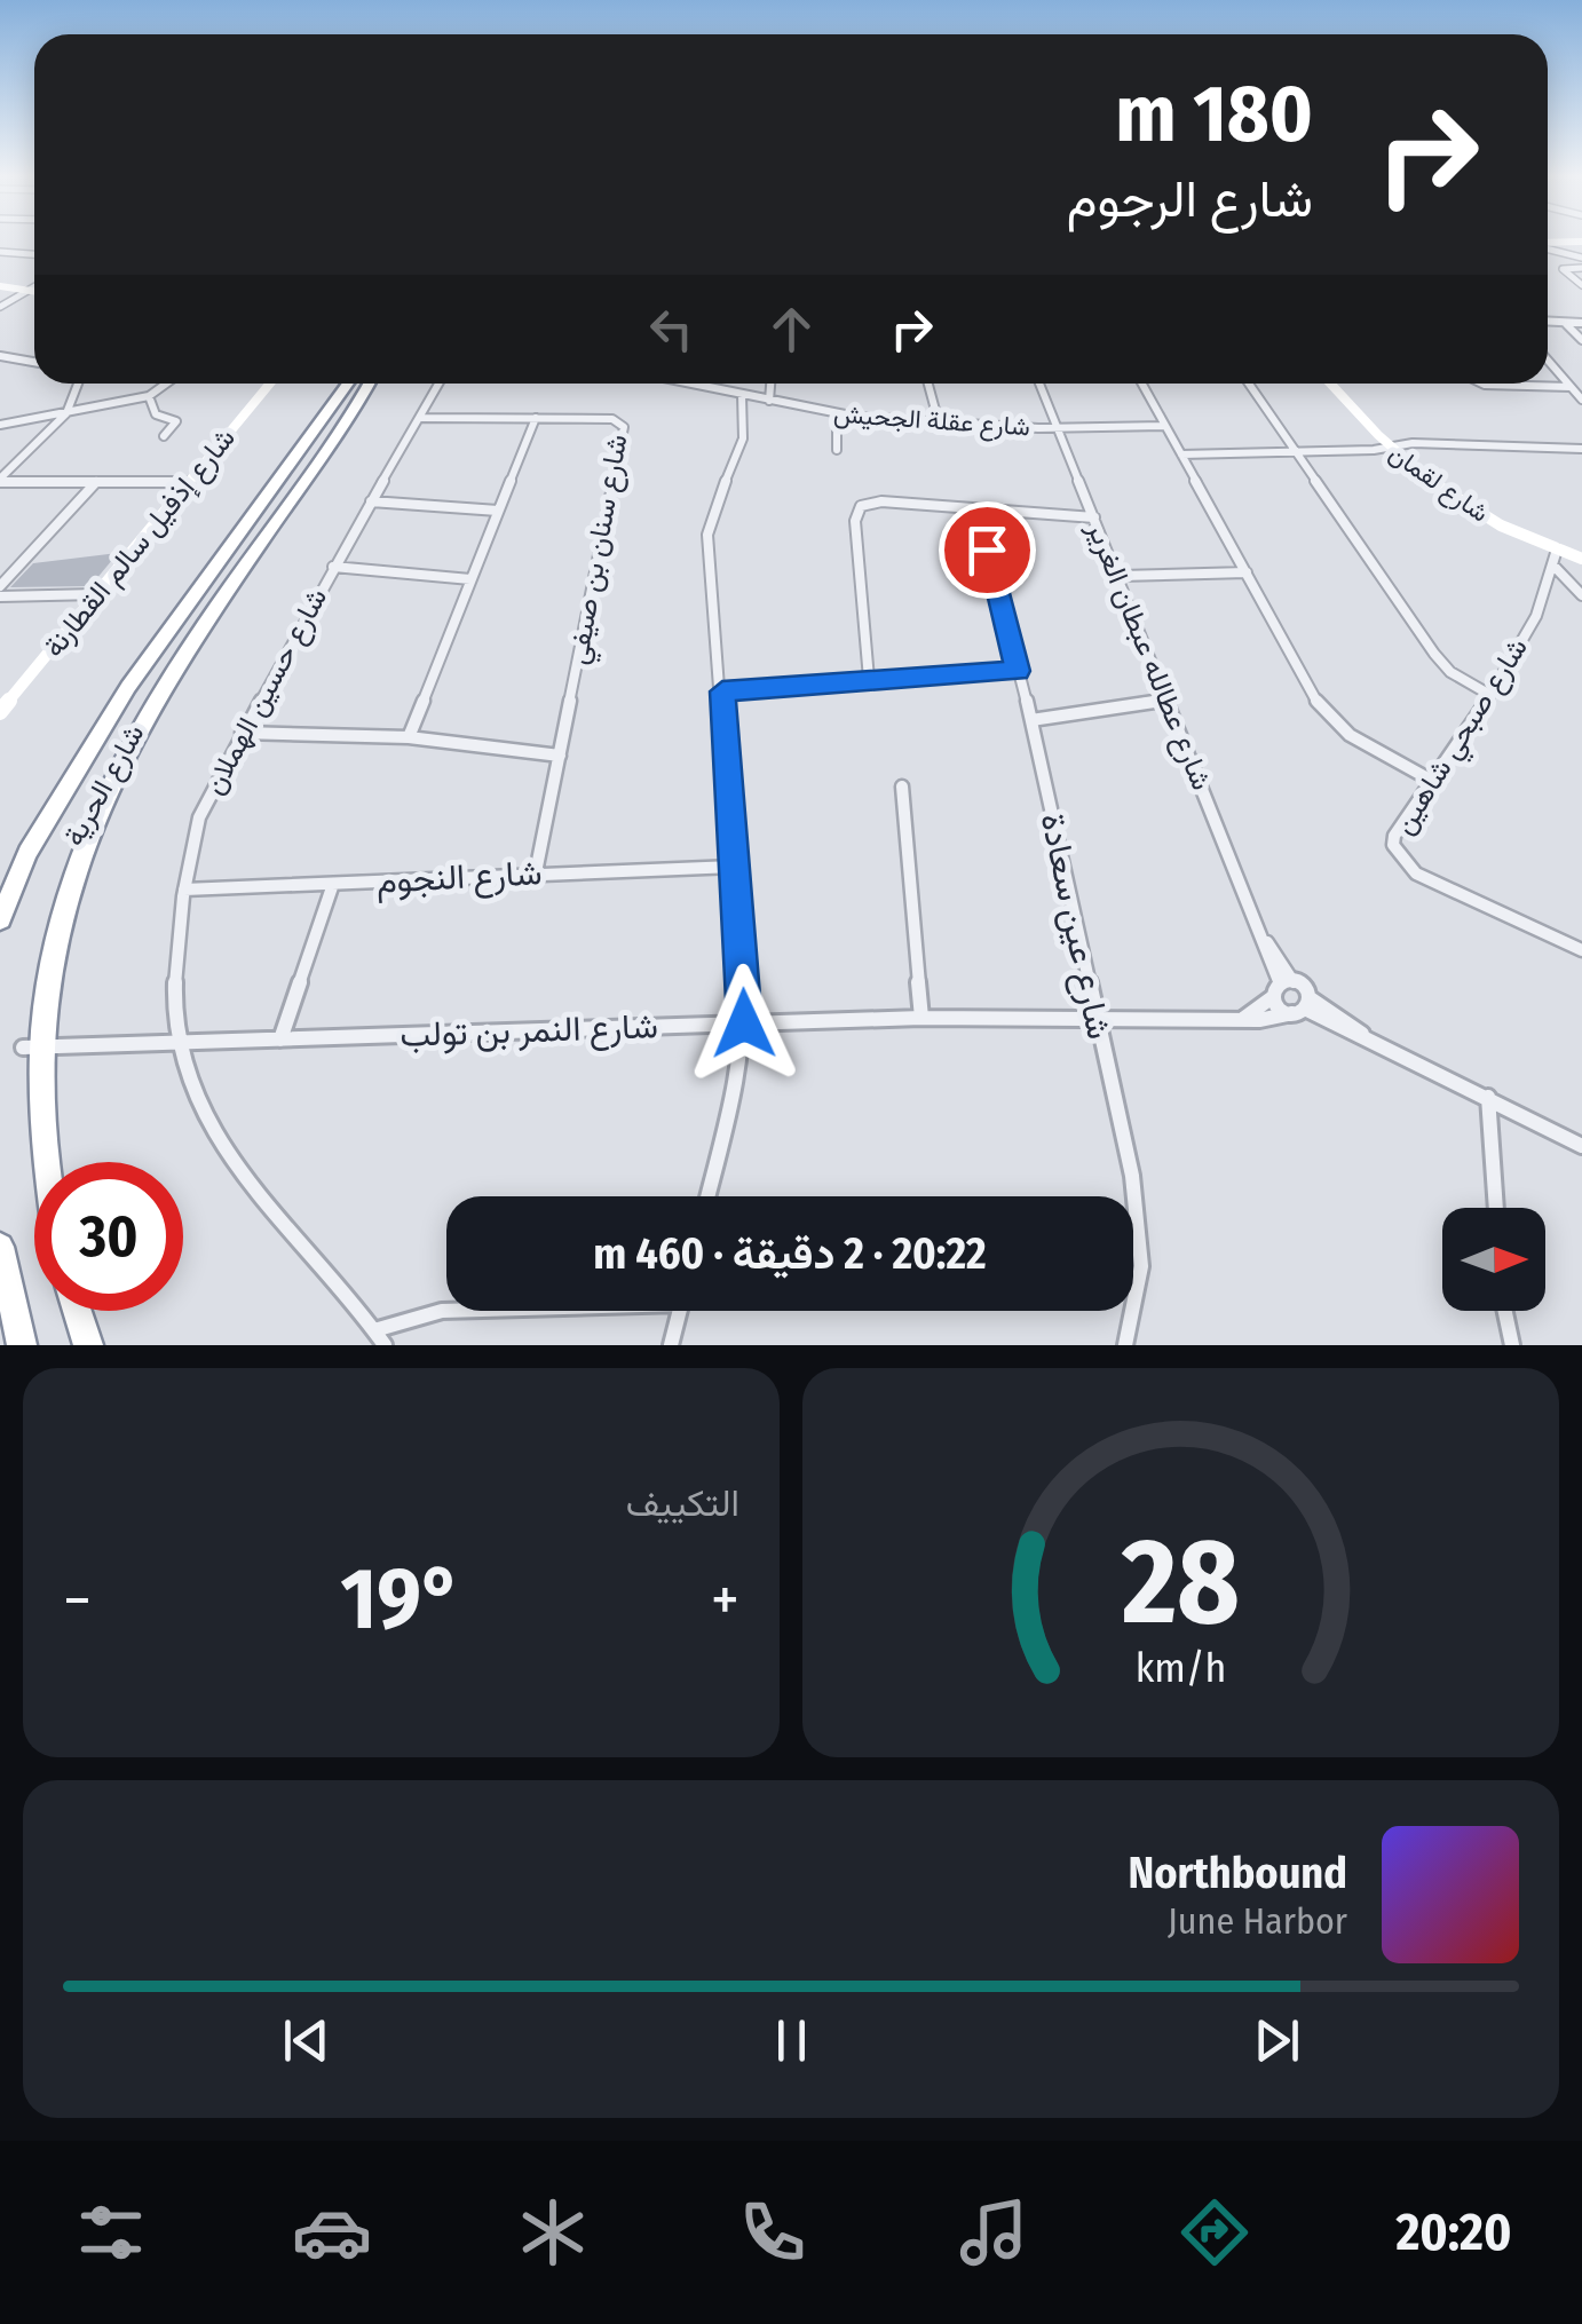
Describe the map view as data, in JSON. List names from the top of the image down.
{
  "streets": {
    "highway": ["شارع الحرية"],
    "street": [
      "شارع عقلة الجحيش",
      "شارع لقمان",
      "شارع إذفيل سالم القطارنة",
      "شارع سنان بن صيفي",
      "شارع عطالله عبطان الغرير",
      "شارع حسين الهملان",
      "شارع صبحي شاهين",
      "شارع النجوم",
      "شارع عين سعادة",
      "شارع النمر بن تولب"
    ]
  },
  "crossings": [
    ["شارع عقلة الجحيش", "شارع عطالله عبطان الغرير"],
    ["شارع لقمان", "شارع صبحي شاهين"],
    ["شارع سنان بن صيفي", "شارع حسين الهملان"],
    ["شارع سنان بن صيفي", "شارع النجوم"],
    ["شارع حسين الهملان", "شارع النجوم"],
    ["شارع حسين الهملان", "شارع النمر بن تولب"],
    ["شارع الحرية", "شارع النمر بن تولب"],
    ["شارع عين سعادة", "شارع النمر بن تولب"]
  ],
  "north": "right",
  "page": {
    "turn": ["180 m", "شارع الرجوم"],
    "limit": "30",
    "trip": "20:22 · 2 دقيقة · 460 m",
    "tile": "التكييف",
    "heat": ["−", "19°", "+"],
    "song": ["Northbound", "June Harbor"],
    "tabs": "20:20",
    "gauge": ["28", "km/h"]
  }
}
